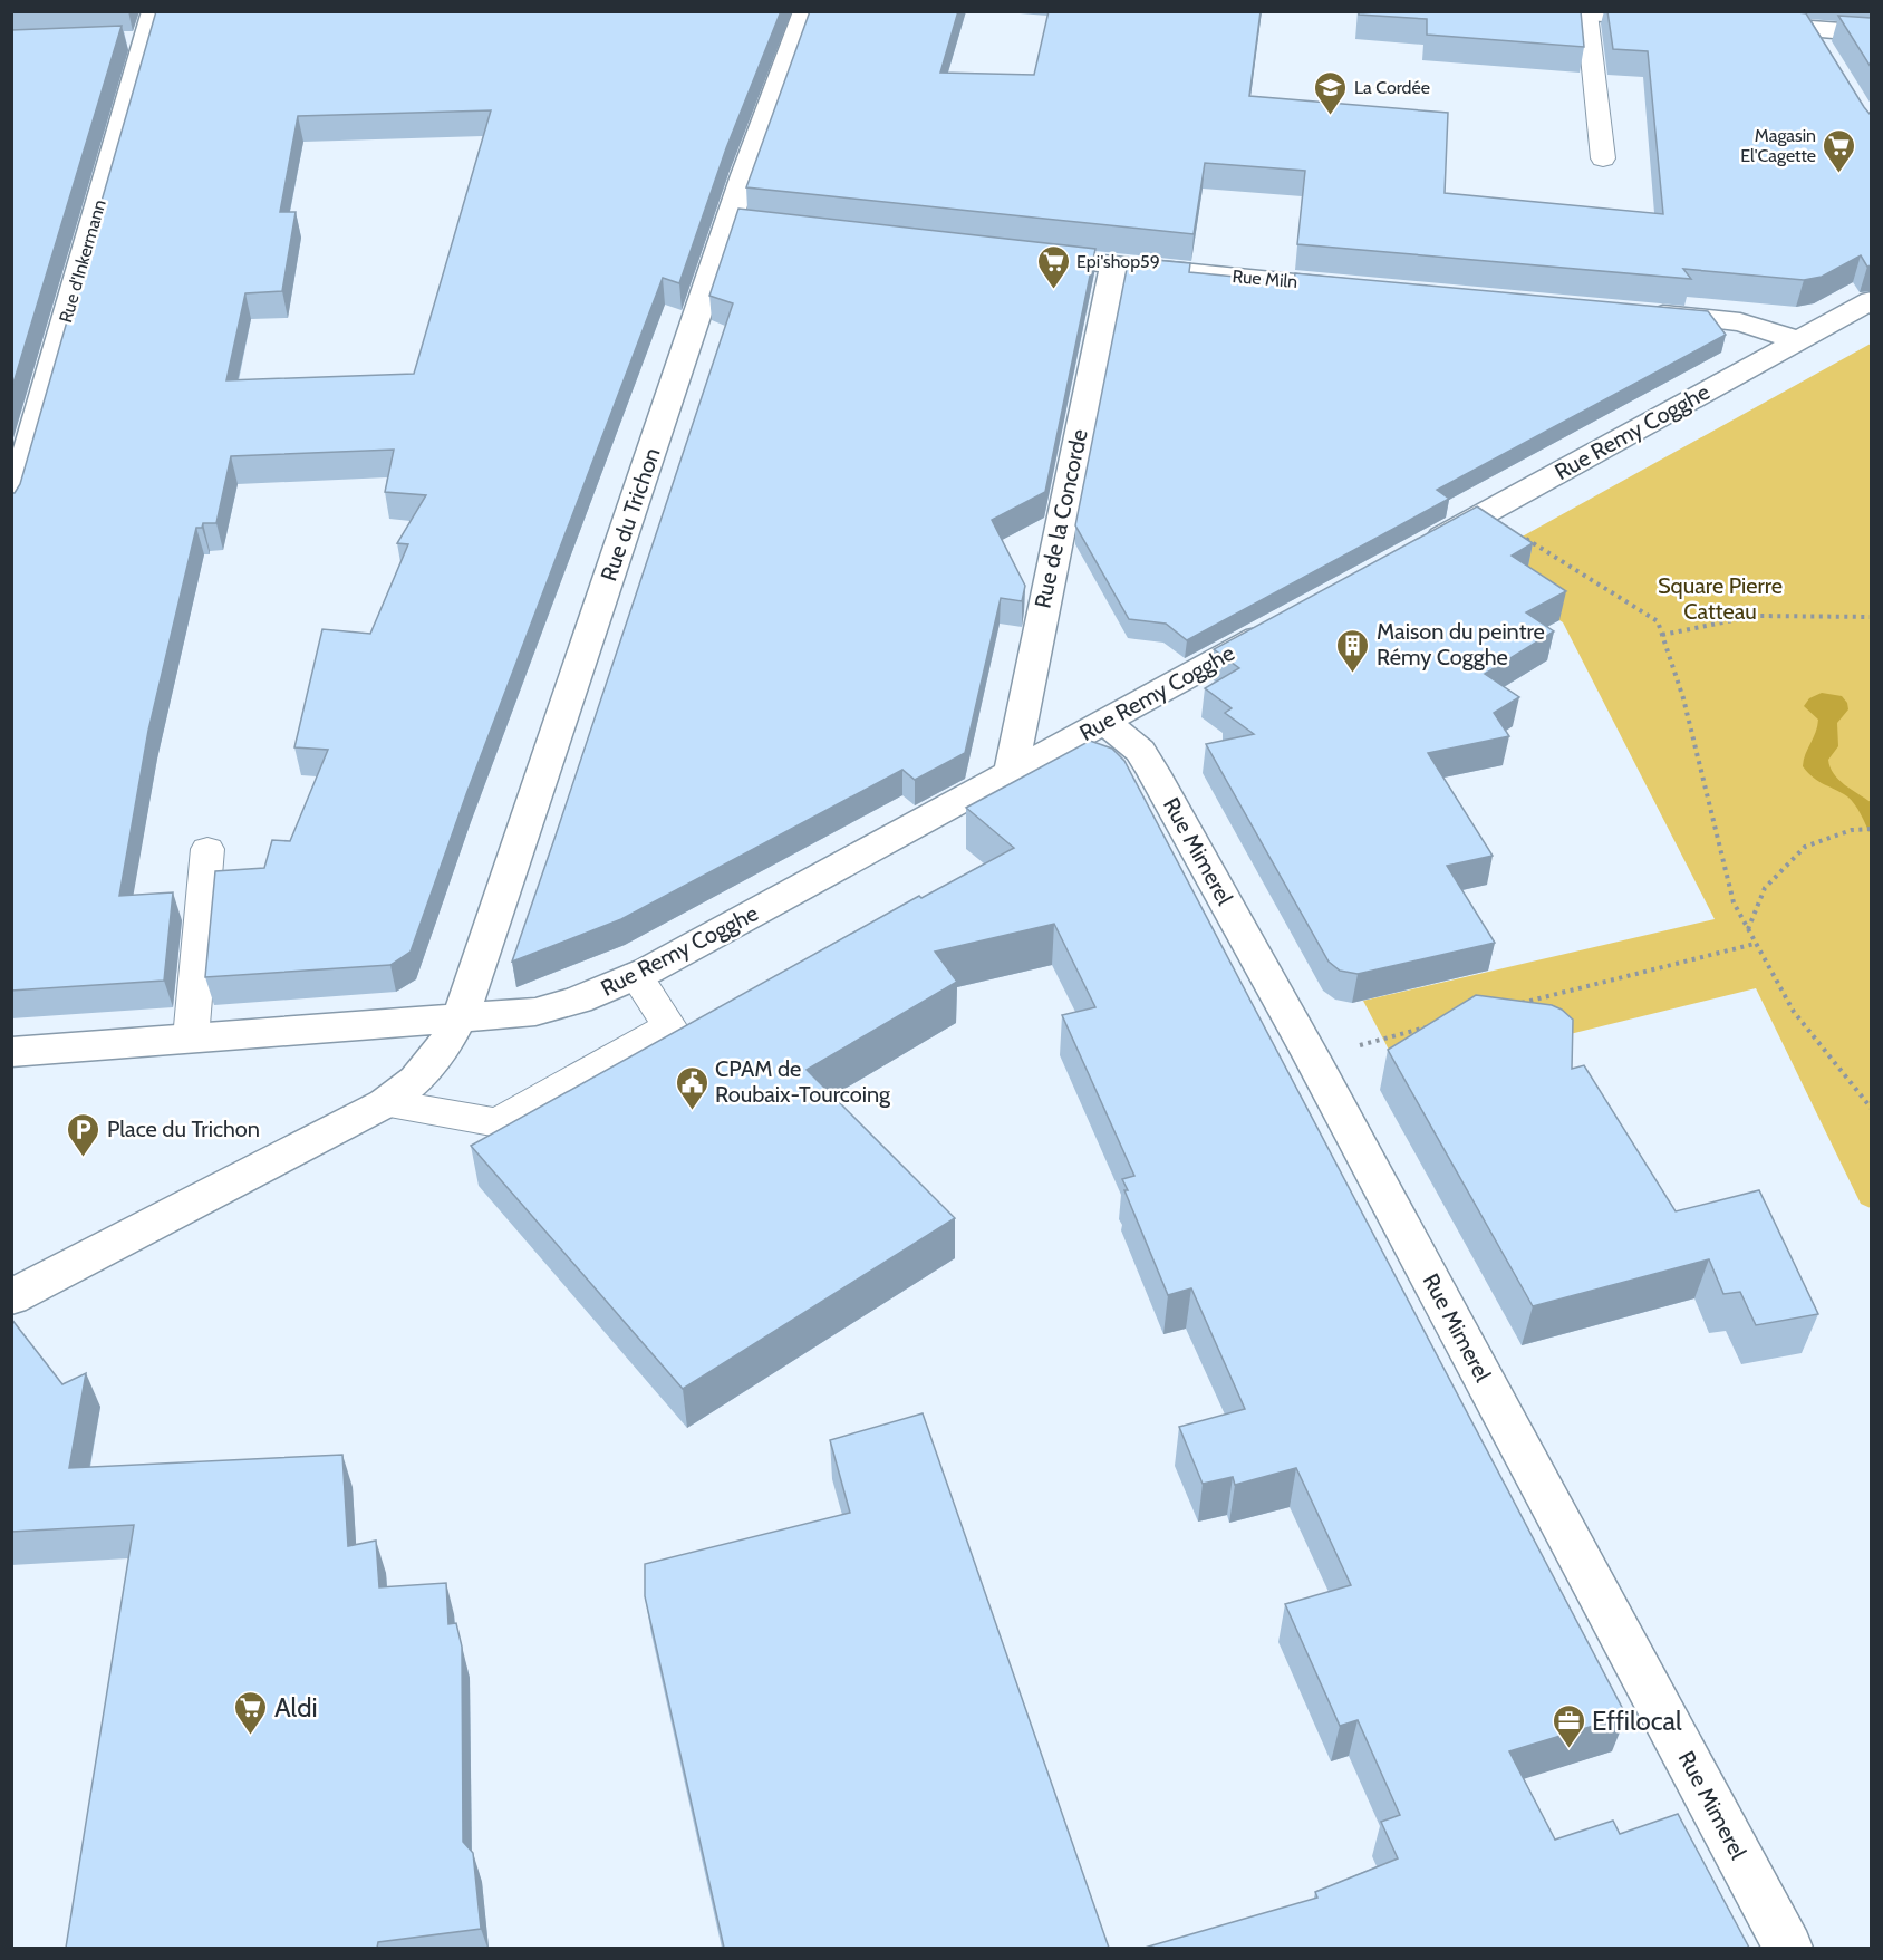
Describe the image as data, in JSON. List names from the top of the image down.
{
  "streets": {
    "street": [
      "Rue d'Inkermann",
      "Rue Miln",
      "Rue Remy Cogghe",
      "Rue du Trichon",
      "Rue de la Concorde",
      "Rue Mimerel"
    ]
  },
  "crossings": [
    ["Rue Miln", "Rue de la Concorde"],
    ["Rue Remy Cogghe", "Rue du Trichon"],
    ["Rue Remy Cogghe", "Rue de la Concorde"],
    ["Rue Remy Cogghe", "Rue Mimerel"]
  ],
  "parks": ["Square Pierre Catteau"],
  "places": {
    "school or university": ["La Cordée"],
    "supermarket": ["Magasin El'Cagette", "Epi'shop59", "Aldi"],
    "building": ["Maison du peintre Rémy Cogghe"],
    "public building": ["CPAM de Roubaix-Tourcoing"],
    "parking": ["Place du Trichon"],
    "office": ["Effilocal"]
  }
}
